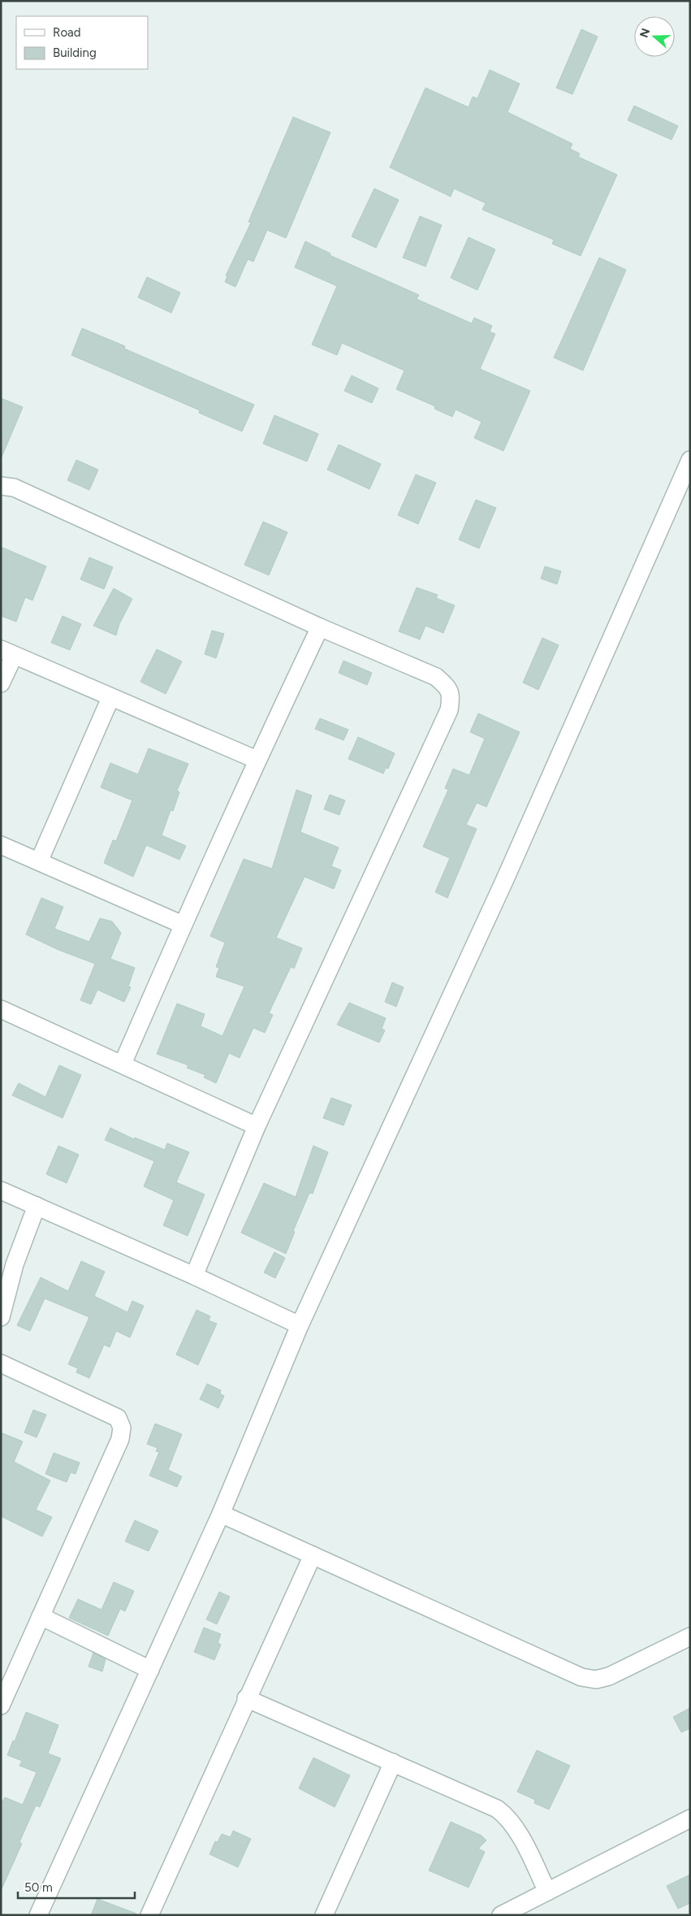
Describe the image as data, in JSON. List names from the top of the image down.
{
  "legend": ["Road", "Building"],
  "scale_bar": "50 m",
  "north": "left"
}
